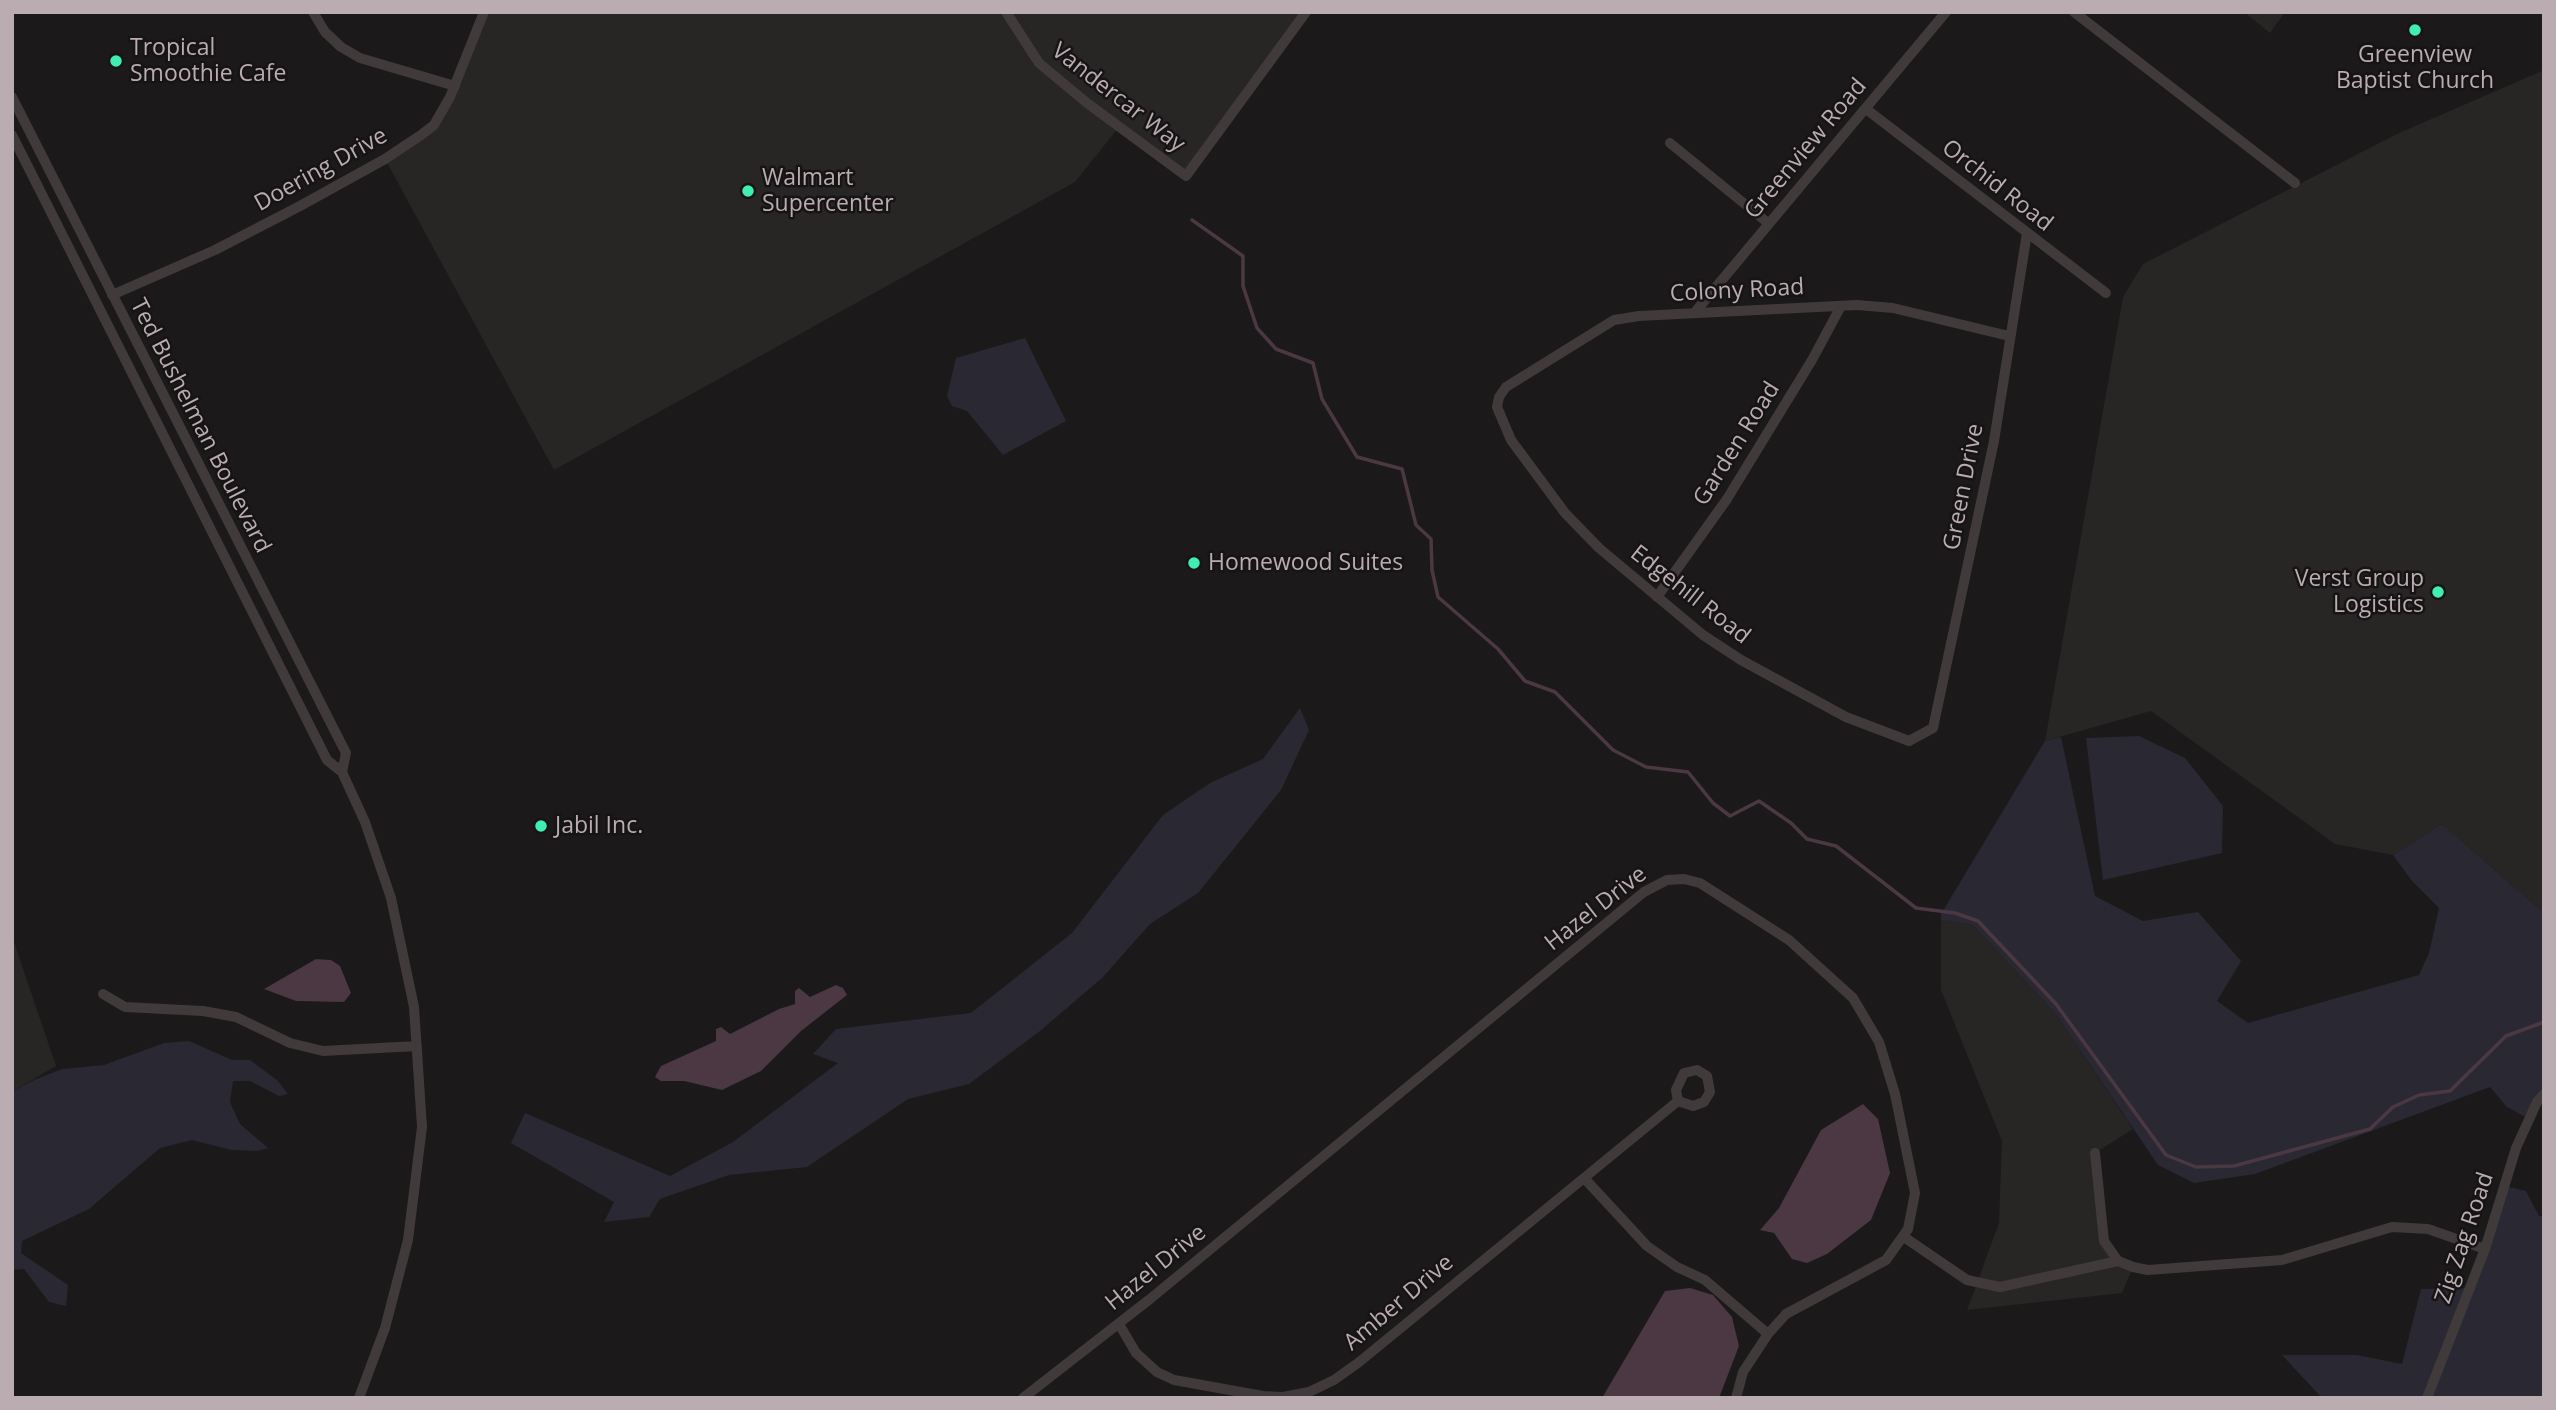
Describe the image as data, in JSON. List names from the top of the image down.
{
  "streets": {
    "street": [
      "Vandercar Way",
      "Greenview Road",
      "Doering Drive",
      "Orchid Road",
      "Colony Road",
      "Ted Bushelman Boulevard",
      "Garden Road",
      "Green Drive",
      "Edgehill Road",
      "Hazel Drive",
      "Zig Zag Road",
      "Amber Drive"
    ]
  },
  "crossings": [
    ["Greenview Road", "Orchid Road"],
    ["Greenview Road", "Colony Road"],
    ["Doering Drive", "Ted Bushelman Boulevard"],
    ["Orchid Road", "Green Drive"],
    ["Colony Road", "Garden Road"],
    ["Colony Road", "Green Drive"],
    ["Colony Road", "Edgehill Road"],
    ["Garden Road", "Edgehill Road"],
    ["Green Drive", "Edgehill Road"],
    ["Hazel Drive", "Amber Drive"]
  ],
  "places": [
    "Greenview Baptist Church",
    "Tropical Smoothie Cafe",
    "Walmart Supercenter",
    "Homewood Suites",
    "Verst Group Logistics",
    "Jabil Inc."
  ]
}
